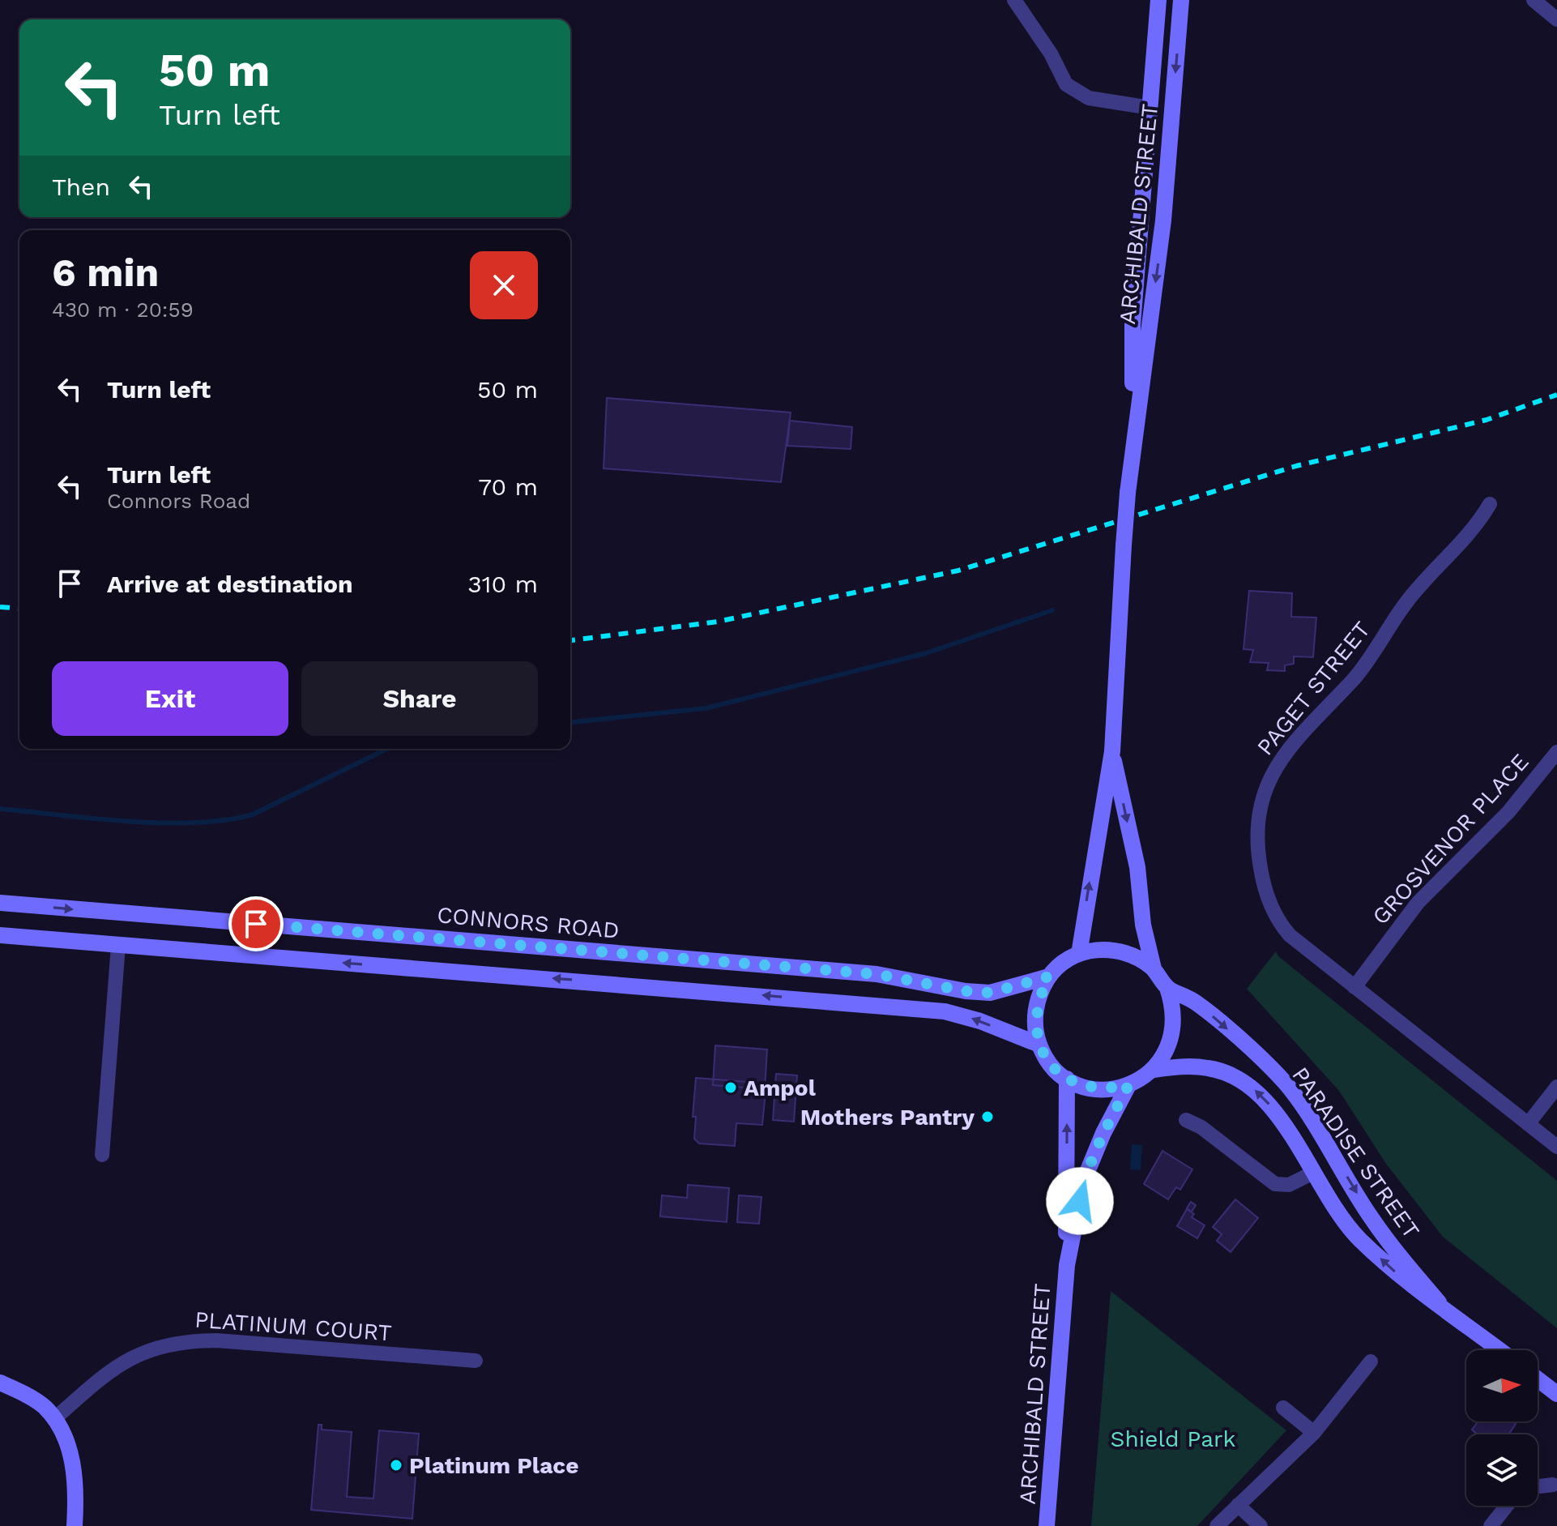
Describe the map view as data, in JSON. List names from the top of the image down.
{
  "streets": {
    "street": [
      "ARCHIBALD STREET",
      "PAGET STREET",
      "GROSVENOR PLACE",
      "CONNORS ROAD",
      "PARADISE STREET",
      "PLATINUM COURT"
    ]
  },
  "crossings": [
    ["ARCHIBALD STREET", "CONNORS ROAD"],
    ["ARCHIBALD STREET", "PARADISE STREET"],
    ["PAGET STREET", "GROSVENOR PLACE"],
    ["CONNORS ROAD", "PARADISE STREET"]
  ],
  "parks": ["Shield Park"],
  "places": ["Ampol", "Mothers Pantry", "Platinum Place"],
  "north": "right",
  "page": {
    "turn": ["50 m", "Turn left"],
    "then": "Then",
    "heading": ["6 min", "430 m · 20:59"],
    "list": [
      {
        "name": "Turn left",
        "value": "50 m"
      },
      {
        "name": "Turn left",
        "note": "Connors Road",
        "value": "70 m"
      },
      {
        "name": "Arrive at destination",
        "value": "310 m"
      }
    ],
    "buttons": ["Exit", "Share"]
  }
}
